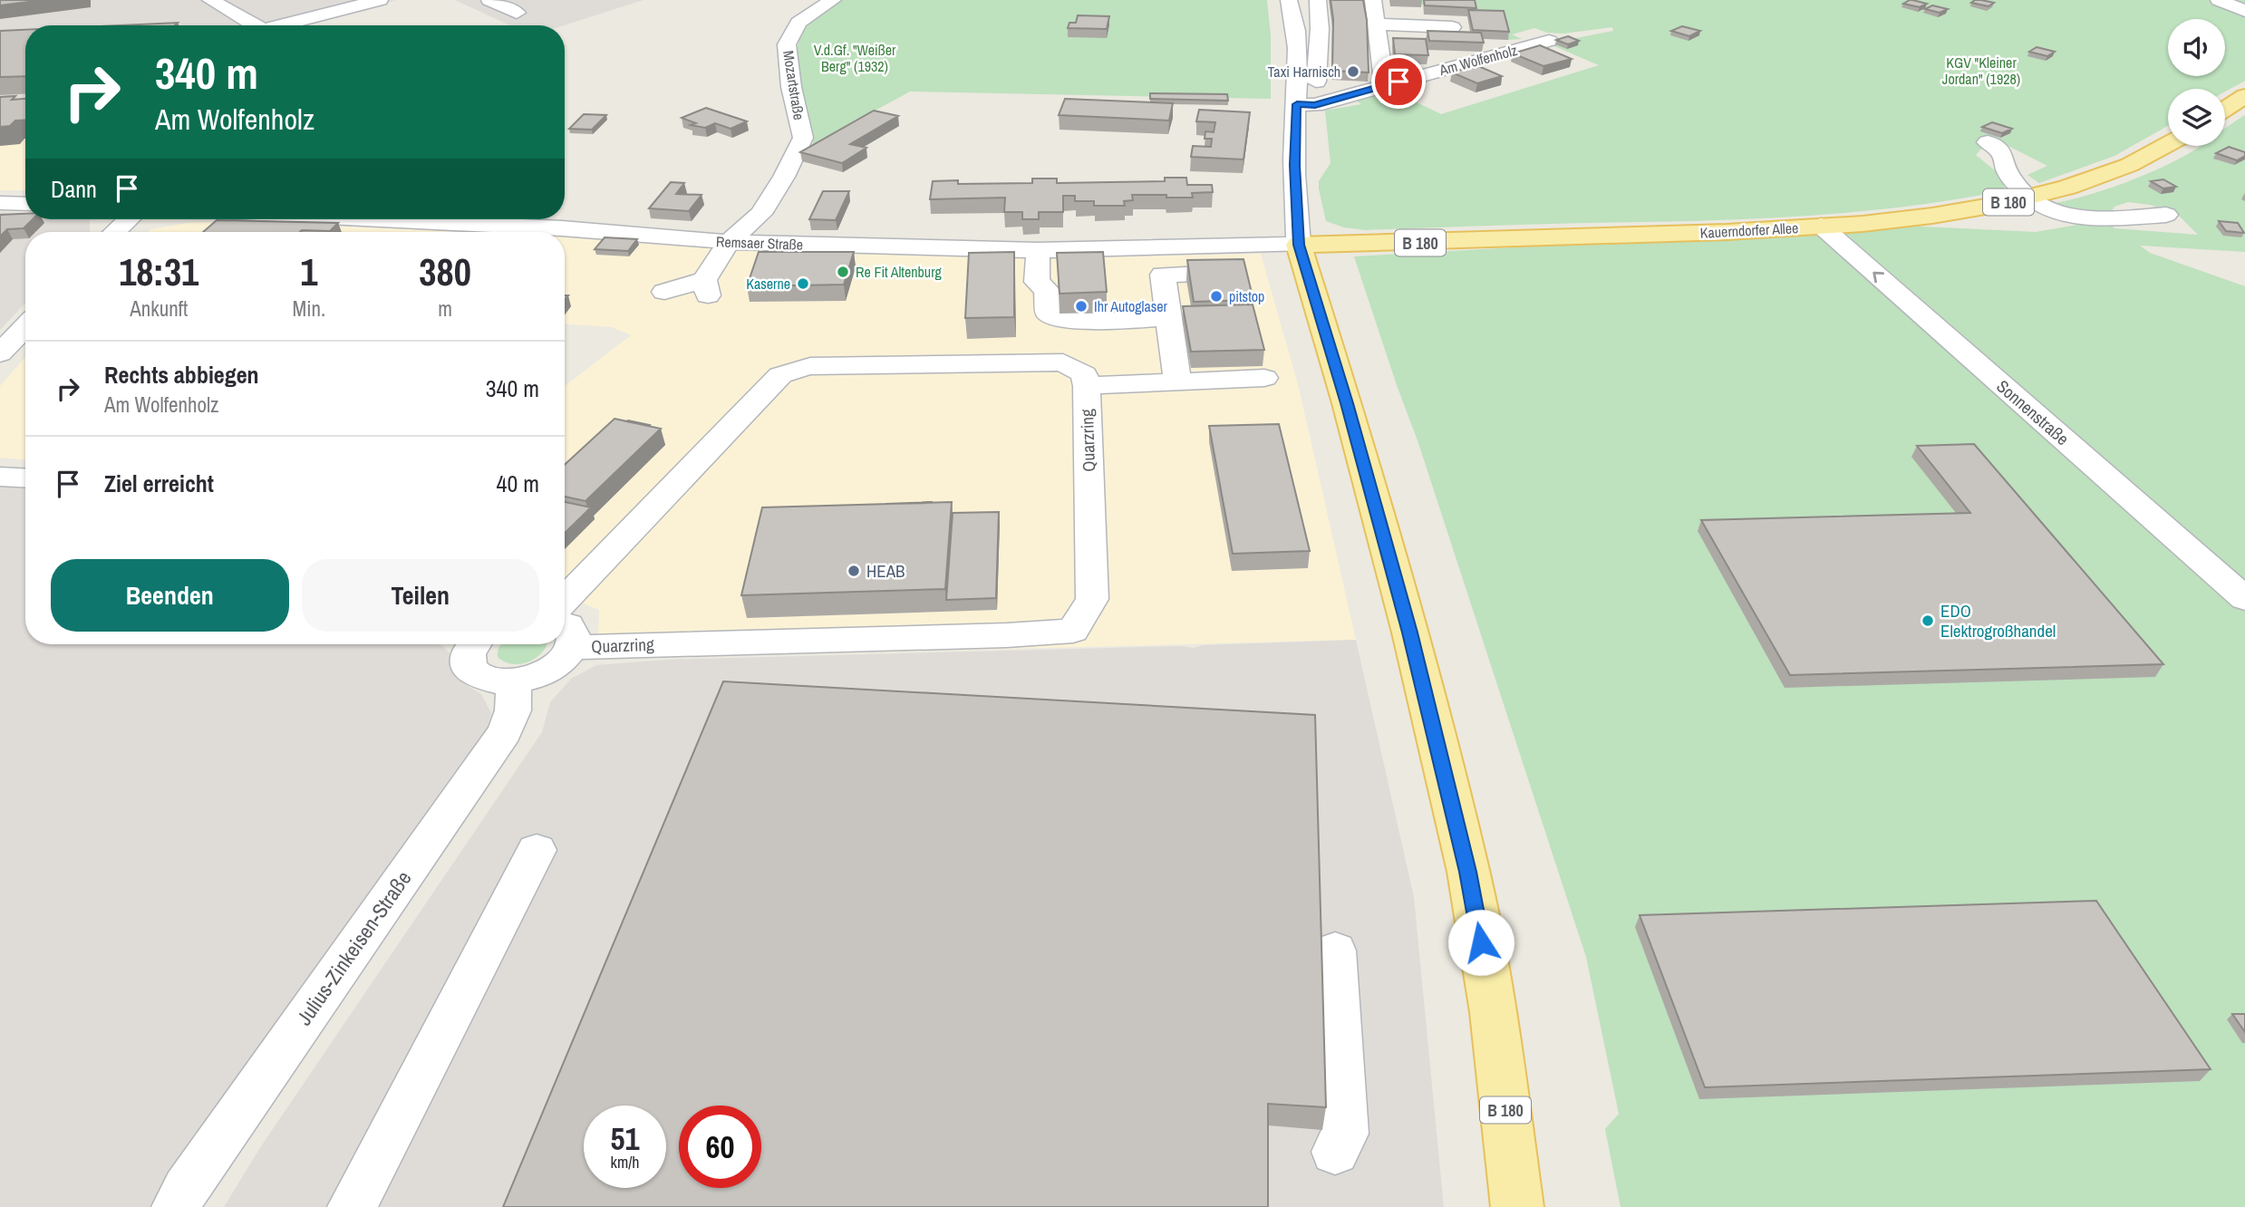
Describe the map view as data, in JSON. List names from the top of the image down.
{
  "streets": {
    "main road": ["B 180", "Kauerndorfer Allee"],
    "street": [
      "Am Wolfenholz",
      "Mozartstraße",
      "Remsaer Straße",
      "Sonnenstraße",
      "Quarzring",
      "Julius-Zinkeisen-Straße"
    ]
  },
  "crossings": [
    ["Mozartstraße", "Remsaer Straße"],
    ["B 180", "Kauerndorfer Allee"],
    ["B 180", "Remsaer Straße"],
    ["Kauerndorfer Allee", "Remsaer Straße"],
    ["Kauerndorfer Allee", "Sonnenstraße"]
  ],
  "one_way": ["Sonnenstraße"],
  "parks": ["V.d.Gf. \"Weißer Berg\" (1932)", "KGV \"Kleiner Jordan\" (1928)"],
  "places": [
    "Taxi Harnisch",
    "Re Fit Altenburg",
    "Kaserne",
    "pitstop",
    "Ihr Autoglaser",
    "HEAB",
    "EDO Elektrogroßhandel"
  ],
  "page": {
    "turn": ["340 m", "Am Wolfenholz"],
    "then": "Dann",
    "eta": [
      "18:31",
      "Ankunft",
      "1",
      "Min.",
      "380",
      "m"
    ],
    "list": [
      {
        "name": "Rechts abbiegen",
        "note": "Am Wolfenholz",
        "value": "340 m"
      },
      {
        "name": "Ziel erreicht",
        "value": "40 m"
      }
    ],
    "buttons": ["Beenden", "Teilen"],
    "speed": "51 km/h",
    "limit": "60"
  }
}
